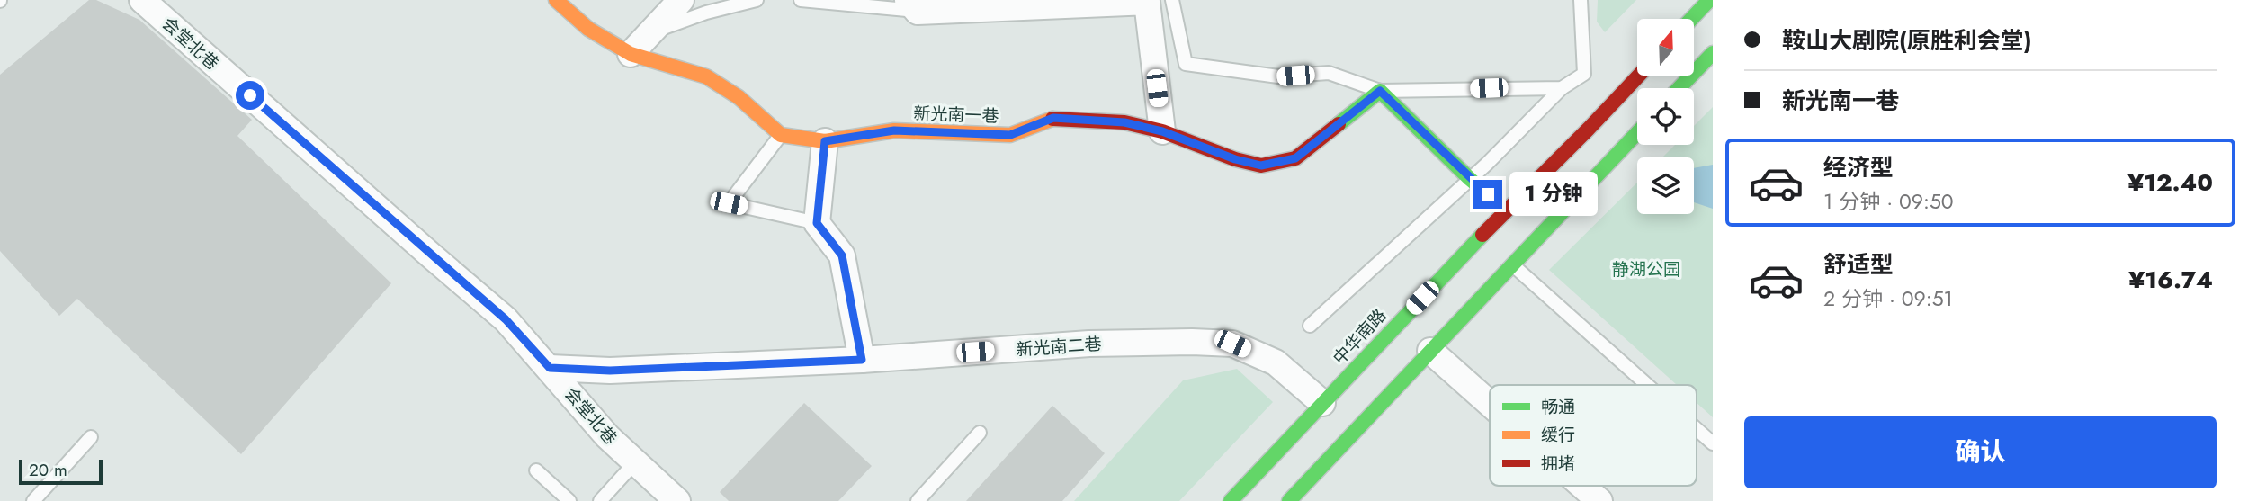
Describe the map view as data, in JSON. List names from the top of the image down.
{
  "streets": {
    "main road": ["新光南一巷", "中华南路"],
    "street": ["会堂北巷", "新光南二巷"]
  },
  "crossings": [
    ["会堂北巷", "新光南二巷"],
    ["中华南路", "新光南二巷"]
  ],
  "parks": ["静湖公园"],
  "legend": ["畅通", "缓行", "拥堵"],
  "scale_bar": "20 m",
  "north": "top",
  "page": {
    "banner": ["鞍山大剧院(原胜利会堂)", "新光南一巷"],
    "list": [
      {
        "name": "经济型",
        "note": "1 分钟 · 09:50",
        "value": "¥12.40"
      },
      {
        "name": "舒适型",
        "note": "2 分钟 · 09:51",
        "value": "¥16.74"
      }
    ],
    "bubble": "1 分钟",
    "buttons": "确认",
    "scale": "20 m"
  }
}
